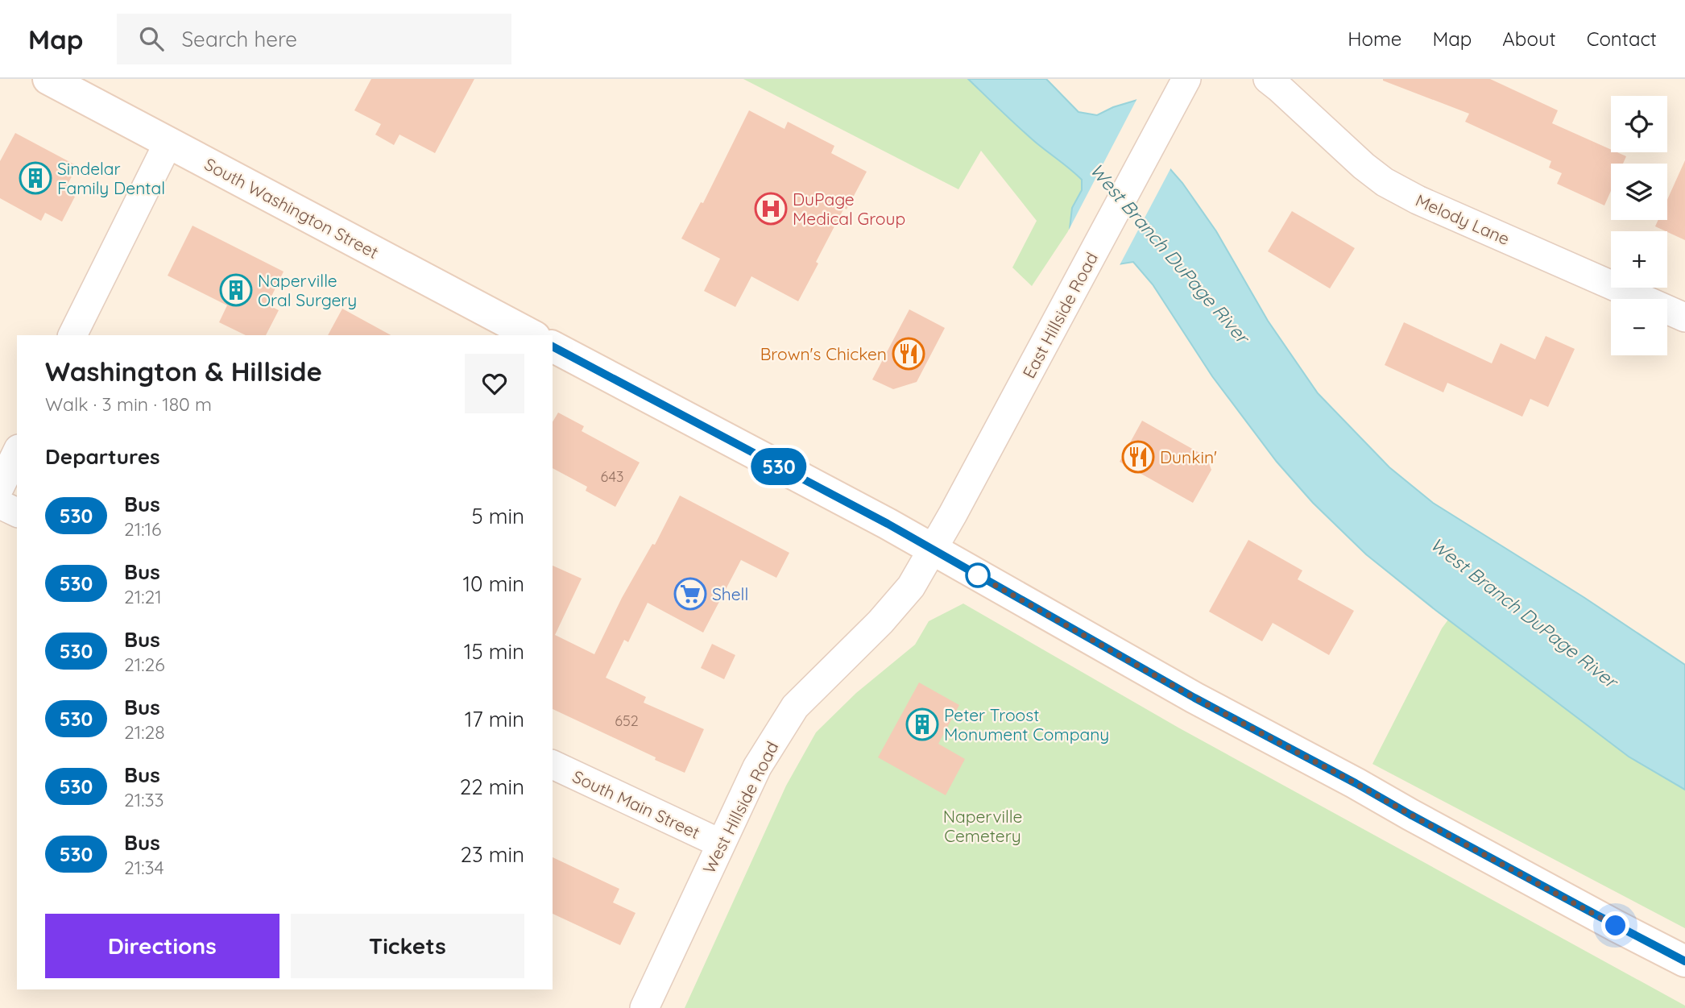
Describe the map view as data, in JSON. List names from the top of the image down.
{
  "streets": {
    "main road": ["South Washington Street"],
    "street": [
      "Melody Lane",
      "East Hillside Road",
      "South Main Street",
      "West Hillside Road"
    ]
  },
  "crossings": [
    ["East Hillside Road", "West Hillside Road"],
    ["South Main Street", "West Hillside Road"]
  ],
  "water": ["West Branch DuPage River"],
  "parks": ["Naperville Cemetery"],
  "places": {
    "building": ["Sindelar Family Dental", "Naperville Oral Surgery", "Peter Troost Monument Company"],
    "hospital": ["DuPage Medical Group"],
    "restaurant": ["Brown's Chicken", "Dunkin'"],
    "supermarket": ["Shell"]
  },
  "lines": ["bus line 530"],
  "house_numbers": ["643", "652"],
  "page": {
    "header": "Map",
    "search": "Search here",
    "nav": [
      "Home",
      "Map",
      "About",
      "Contact"
    ],
    "on_map": "530",
    "map_buttons": ["+", "−"],
    "heading": [
      ["Washington & Hillside", "Walk · 3 min · 180 m"],
      "Departures"
    ],
    "list": [
      {
        "mark": "530",
        "name": "Bus",
        "note": "21:16",
        "value": "5 min"
      },
      {
        "mark": "530",
        "name": "Bus",
        "note": "21:21",
        "value": "10 min"
      },
      {
        "mark": "530",
        "name": "Bus",
        "note": "21:26",
        "value": "15 min"
      },
      {
        "mark": "530",
        "name": "Bus",
        "note": "21:28",
        "value": "17 min"
      },
      {
        "mark": "530",
        "name": "Bus",
        "note": "21:33",
        "value": "22 min"
      },
      {
        "mark": "530",
        "name": "Bus",
        "note": "21:34",
        "value": "23 min"
      }
    ],
    "buttons": ["Directions", "Tickets"]
  }
}
